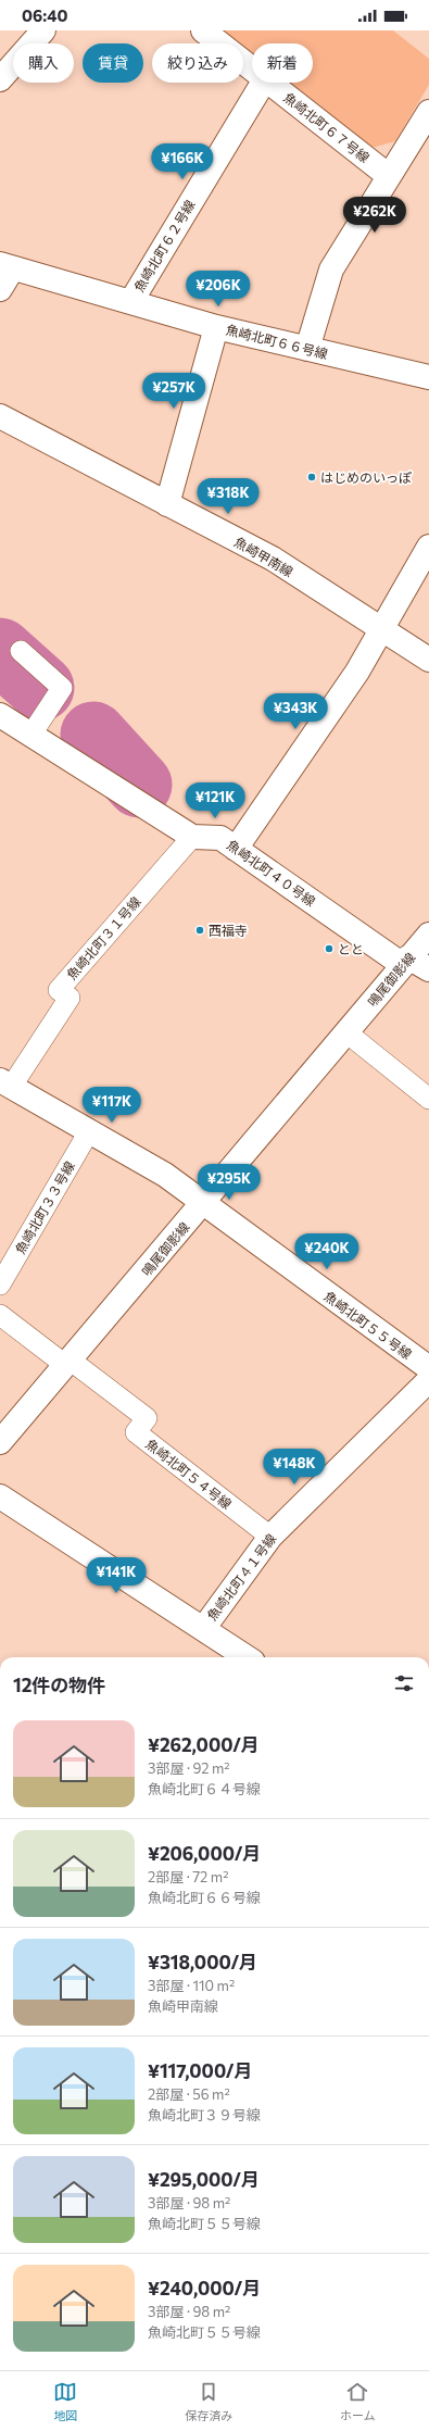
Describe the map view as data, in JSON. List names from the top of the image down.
{
  "streets": {
    "street": [
      "魚崎北町６７号線",
      "魚崎北町６２号線",
      "魚崎北町６６号線",
      "魚崎甲南線",
      "魚崎北町４０号線",
      "鳴尾御影線",
      "魚崎北町５５号線",
      "魚崎北町４１号線"
    ],
    "lane": ["魚崎北町３１号線", "魚崎北町３３号線", "魚崎北町５４号線"]
  },
  "crossings": [
    ["魚崎北町６２号線", "魚崎北町６６号線"],
    ["魚崎北町４０号線", "魚崎北町３１号線"],
    ["魚崎北町４０号線", "鳴尾御影線"],
    ["魚崎北町３１号線", "魚崎北町５５号線"],
    ["鳴尾御影線", "魚崎北町５５号線"],
    ["鳴尾御影線", "魚崎北町５４号線"],
    ["魚崎北町３３号線", "魚崎北町５５号線"],
    ["魚崎北町５４号線", "魚崎北町４１号線"]
  ],
  "places": ["はじめのいっぽ", "西福寺", "とと"],
  "page": {
    "status": "06:40",
    "chip": [
      "購入",
      "賃貸",
      "絞り込み",
      "新着"
    ],
    "price": [
      "¥166K",
      "¥262K",
      "¥206K",
      "¥257K",
      "¥318K",
      "¥343K",
      "¥121K",
      "¥117K",
      "¥295K",
      "¥240K",
      "¥148K",
      "¥141K"
    ],
    "heading": "12件の物件",
    "list": [
      {
        "name": "¥262,000/月",
        "note": "3部屋 · 92 m² · 魚崎北町６４号線"
      },
      {
        "name": "¥206,000/月",
        "note": "2部屋 · 72 m² · 魚崎北町６６号線"
      },
      {
        "name": "¥318,000/月",
        "note": "3部屋 · 110 m² · 魚崎甲南線"
      },
      {
        "name": "¥117,000/月",
        "note": "2部屋 · 56 m² · 魚崎北町３９号線"
      },
      {
        "name": "¥295,000/月",
        "note": "3部屋 · 98 m² · 魚崎北町５５号線"
      },
      {
        "name": "¥240,000/月",
        "note": "3部屋 · 98 m² · 魚崎北町５５号線"
      }
    ],
    "tabs": ["地図", "保存済み", "ホーム"]
  }
}
